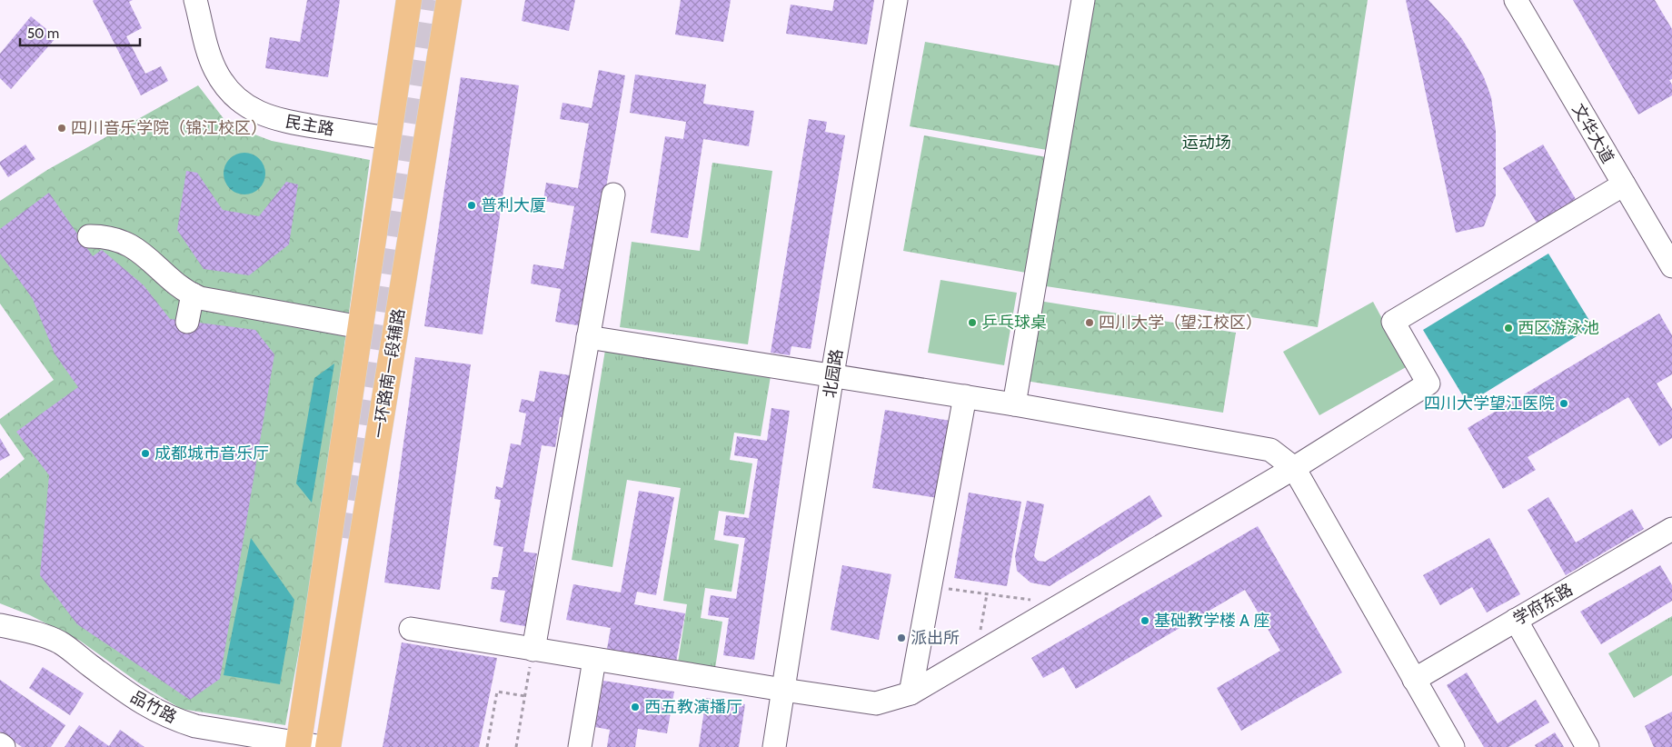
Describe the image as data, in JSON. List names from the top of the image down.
{
  "streets": {
    "main road": ["一环路南一段辅路"],
    "street": [
      "民主路",
      "文华大道",
      "北园路",
      "学府东路",
      "品竹路"
    ]
  },
  "parks": ["运动场"],
  "places": [
    "四川音乐学院（锦江校区）",
    "普利大厦",
    "乒乓球桌",
    "四川大学（望江校区）",
    "西区游泳池",
    "四川大学望江医院",
    "成都城市音乐厅",
    "基础教学楼 A 座",
    "派出所",
    "西五教演播厅"
  ],
  "scale_bar": "50 m"
}
